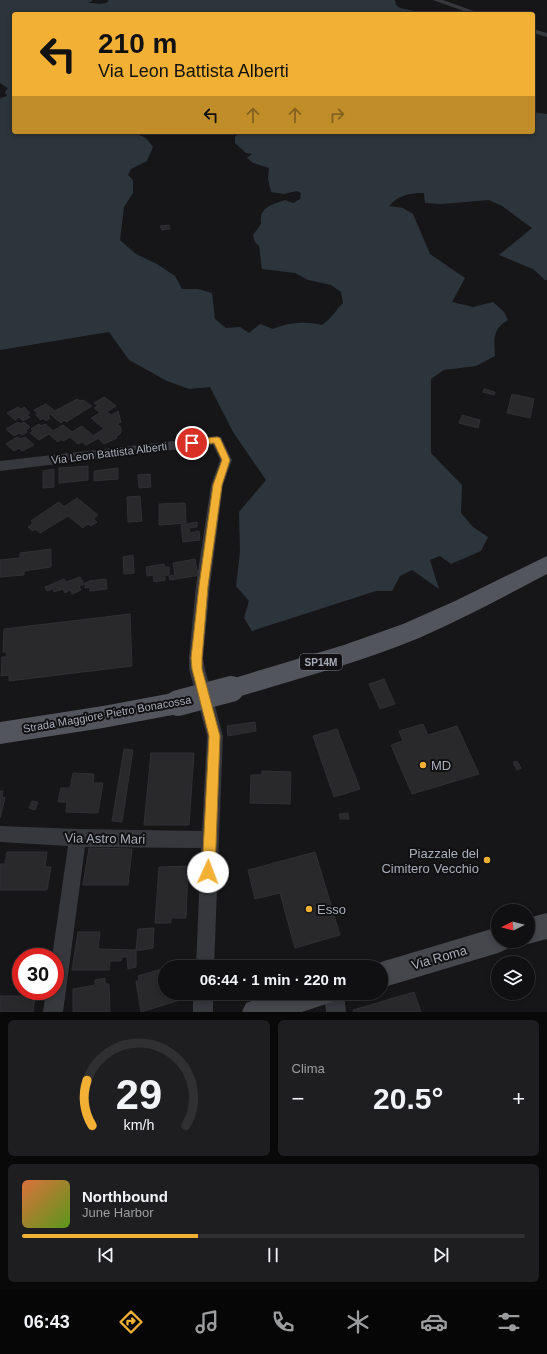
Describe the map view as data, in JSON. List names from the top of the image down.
{
  "streets": {
    "main road": ["SP14M", "Strada Maggiore Pietro Bonacossa", "Via Roma"],
    "street": ["Via Leon Battista Alberti", "Via Astro Mari"]
  },
  "crossings": [
    ["Via Leon Battista Alberti", "Via Astro Mari"]
  ],
  "places": ["MD", "Piazzale del Cimitero Vecchio", "Esso"],
  "north": "left",
  "page": {
    "turn": ["210 m", "Via Leon Battista Alberti"],
    "limit": "30",
    "trip": "06:44 · 1 min · 220 m",
    "tile": "Clima",
    "heat": ["−", "20.5°", "+"],
    "song": ["Northbound", "June Harbor"],
    "tabs": "06:43",
    "gauge": ["29", "km/h"]
  }
}
